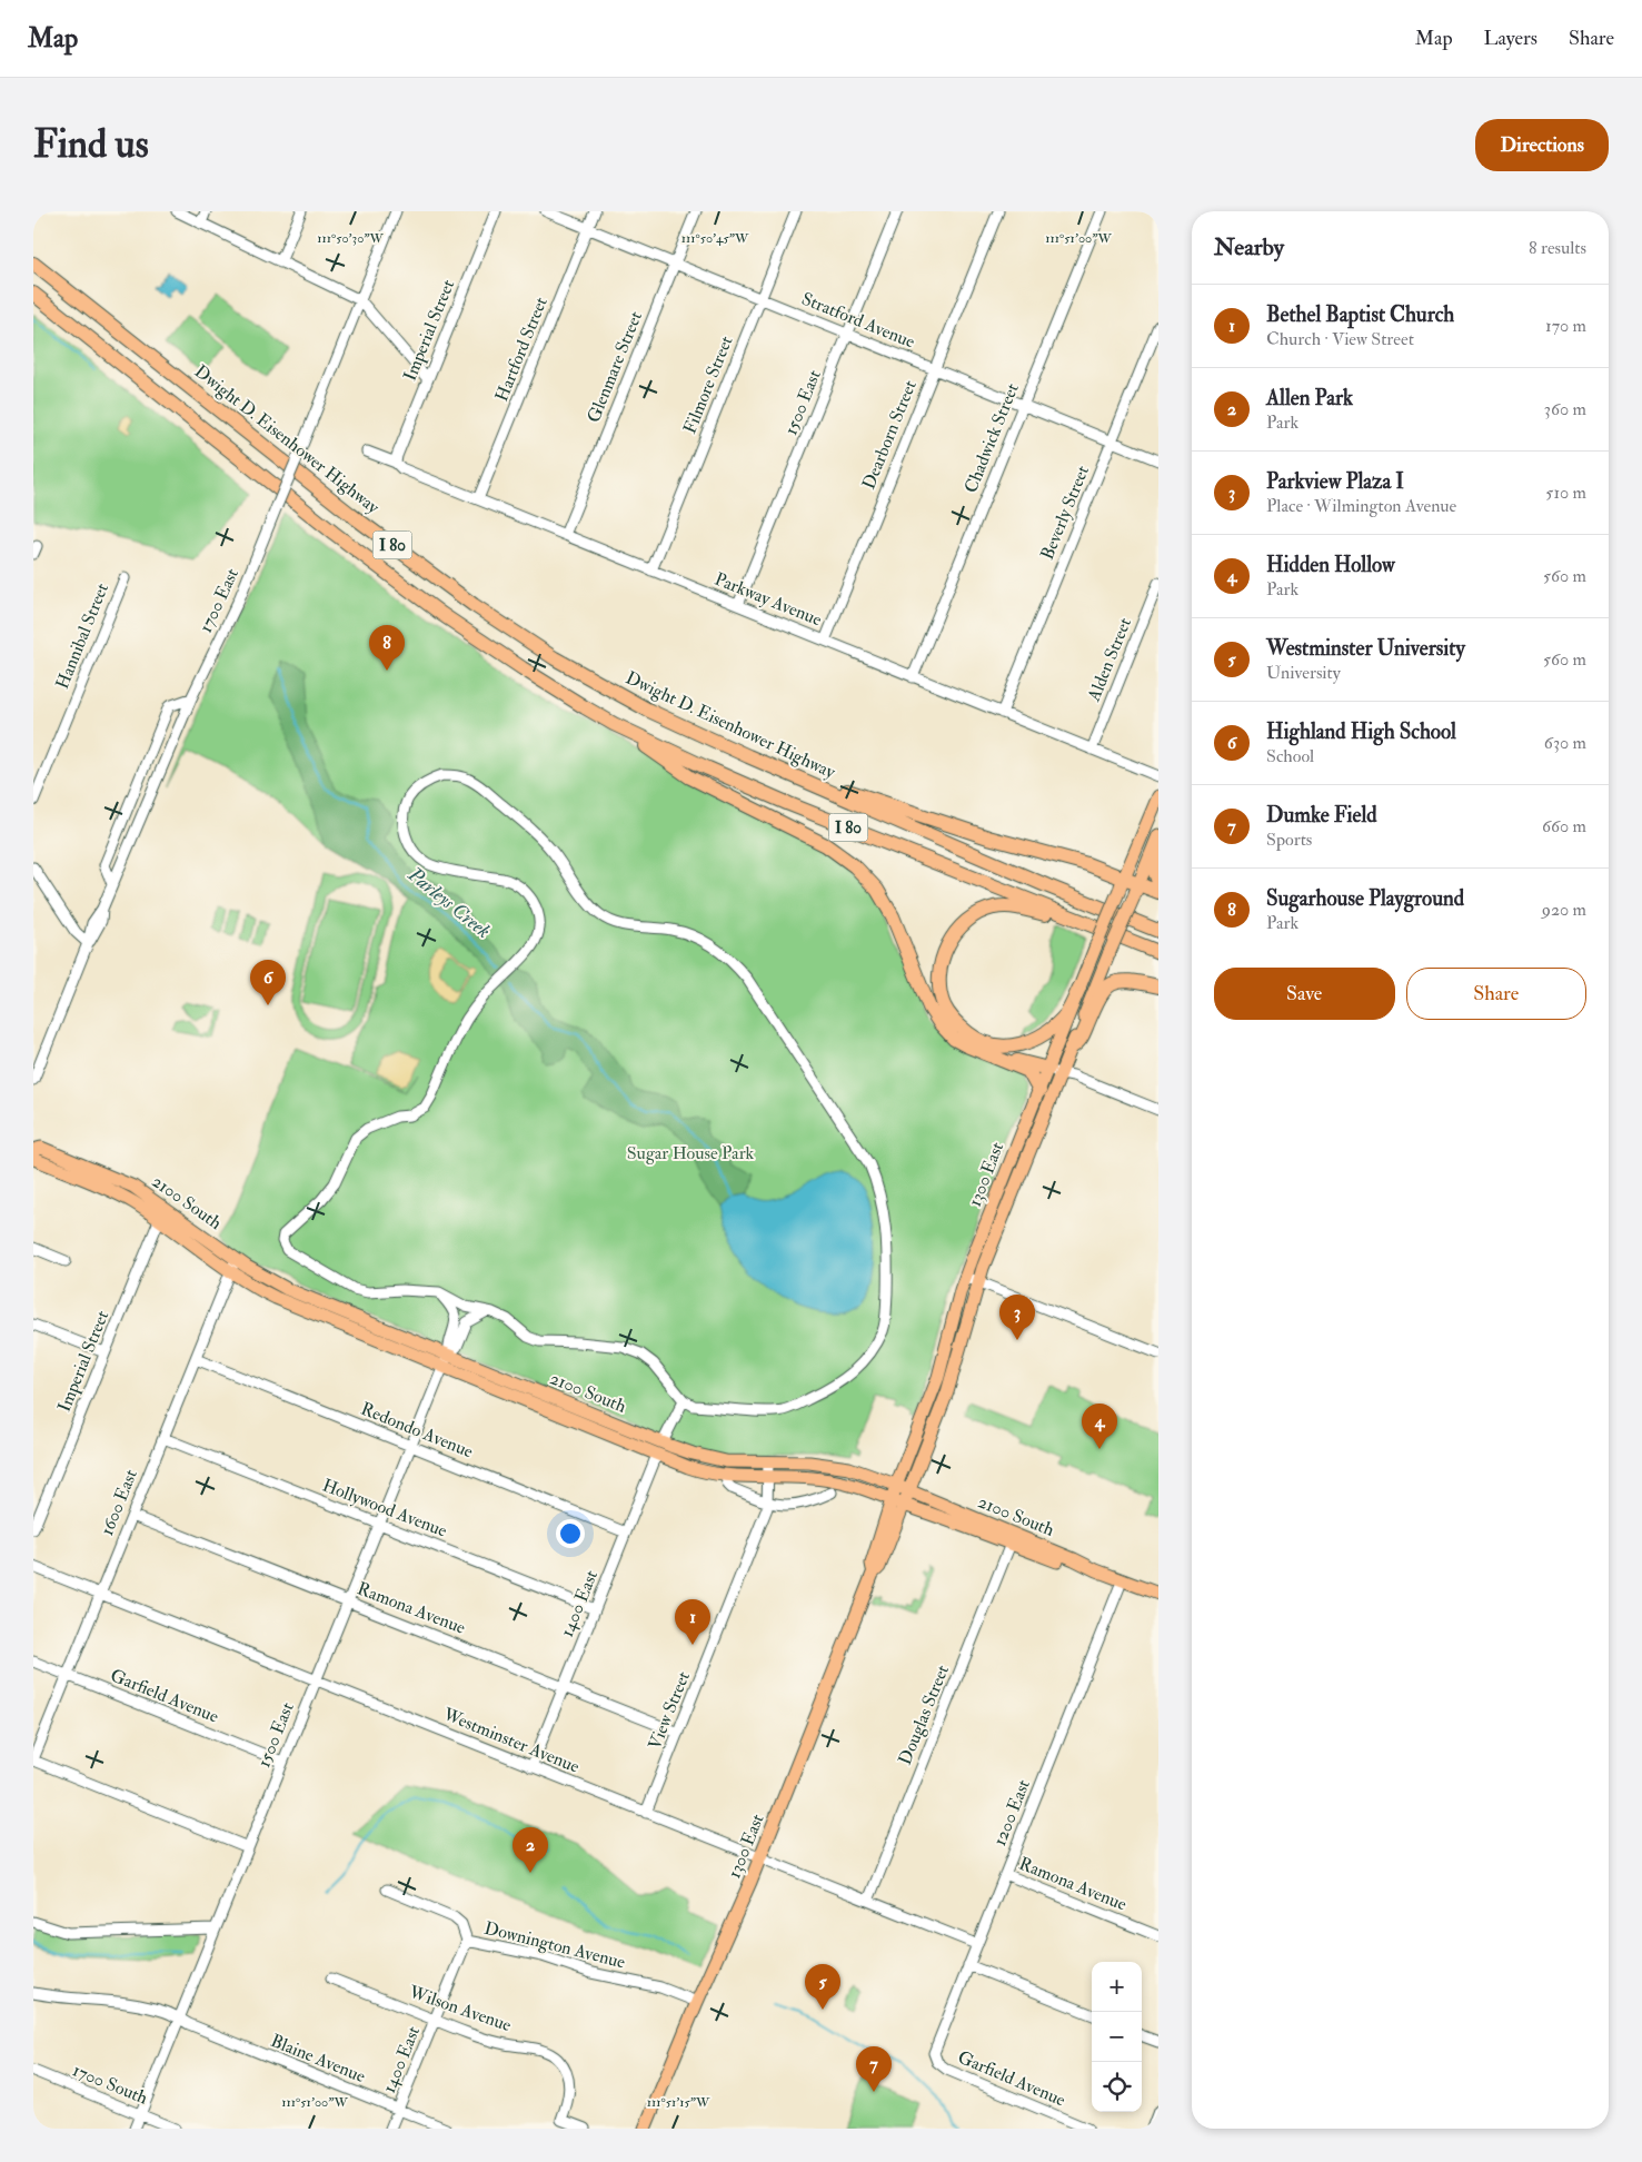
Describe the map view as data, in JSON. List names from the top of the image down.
{
  "streets": {
    "highway": ["Dwight D. Eisenhower Highway", "I 80"],
    "main road": ["1300 East", "2100 South"],
    "street": [
      "Stratford Avenue",
      "Imperial Street",
      "Hartford Street",
      "Glenmare Street",
      "Filmore Street",
      "1500 East",
      "Dearborn Street",
      "Chadwick Street",
      "Beverly Street",
      "Parkway Avenue",
      "1700 East",
      "Hannibal Street",
      "Alden Street",
      "Redondo Avenue",
      "1600 East",
      "Hollywood Avenue",
      "1400 East",
      "Ramona Avenue",
      "Garfield Avenue",
      "View Street",
      "Douglas Street",
      "Westminster Avenue",
      "1200 East",
      "Downington Avenue",
      "Wilson Avenue",
      "Blaine Avenue",
      "1700 South"
    ]
  },
  "crossings": [
    ["Stratford Avenue", "Hartford Street"],
    ["Stratford Avenue", "Glenmare Street"],
    ["Stratford Avenue", "Filmore Street"],
    ["Stratford Avenue", "1500 East"],
    ["Stratford Avenue", "Dearborn Street"],
    ["Stratford Avenue", "Chadwick Street"],
    ["Stratford Avenue", "Beverly Street"],
    ["Imperial Street", "Parkway Avenue"],
    ["Imperial Street", "2100 South"],
    ["Hartford Street", "Parkway Avenue"],
    ["Glenmare Street", "Parkway Avenue"],
    ["Filmore Street", "Parkway Avenue"],
    ["1500 East", "Parkway Avenue"],
    ["1500 East", "2100 South"],
    ["1500 East", "Redondo Avenue"],
    ["1500 East", "Hollywood Avenue"],
    ["1500 East", "Ramona Avenue"],
    ["1500 East", "Garfield Avenue"],
    ["1500 East", "Westminster Avenue"],
    ["1500 East", "Blaine Avenue"],
    ["1500 East", "1700 South"],
    ["Dearborn Street", "Parkway Avenue"],
    ["Chadwick Street", "Parkway Avenue"],
    ["Beverly Street", "Parkway Avenue"],
    ["Parkway Avenue", "Alden Street"],
    ["1300 East", "2100 South"],
    ["1300 East", "Westminster Avenue"],
    ["1300 East", "Downington Avenue"],
    ["2100 South", "1600 East"],
    ["2100 South", "1400 East"],
    ["2100 South", "View Street"],
    ["2100 South", "Douglas Street"],
    ["2100 South", "1200 East"],
    ["Redondo Avenue", "1600 East"],
    ["Redondo Avenue", "1400 East"],
    ["1600 East", "Hollywood Avenue"],
    ["1600 East", "Ramona Avenue"],
    ["1600 East", "Garfield Avenue"],
    ["1600 East", "Westminster Avenue"],
    ["Hollywood Avenue", "1400 East"],
    ["1400 East", "Ramona Avenue"],
    ["1400 East", "Westminster Avenue"],
    ["1400 East", "Downington Avenue"],
    ["1400 East", "Wilson Avenue"],
    ["1400 East", "Blaine Avenue"],
    ["Ramona Avenue", "View Street"],
    ["Ramona Avenue", "1200 East"],
    ["Garfield Avenue", "1200 East"],
    ["View Street", "Westminster Avenue"],
    ["Douglas Street", "Westminster Avenue"],
    ["Westminster Avenue", "1200 East"]
  ],
  "water": ["Parleys Creek"],
  "parks": ["Sugar House Park"],
  "page": {
    "header": "Map",
    "nav": ["Map", "Layers", "Share"],
    "buttons": [
      "Directions",
      ["Save", "Share"]
    ],
    "title": "Find us",
    "heading": ["Nearby", "8 results"],
    "list": [
      {
        "mark": "1",
        "name": "Bethel Baptist Church",
        "note": "Church · View Street",
        "value": "170 m"
      },
      {
        "mark": "2",
        "name": "Allen Park",
        "note": "Park",
        "value": "360 m"
      },
      {
        "mark": "3",
        "name": "Parkview Plaza I",
        "note": "Place · Wilmington Avenue",
        "value": "510 m"
      },
      {
        "mark": "4",
        "name": "Hidden Hollow",
        "note": "Park",
        "value": "560 m"
      },
      {
        "mark": "5",
        "name": "Westminster University",
        "note": "University",
        "value": "560 m"
      },
      {
        "mark": "6",
        "name": "Highland High School",
        "note": "School",
        "value": "630 m"
      },
      {
        "mark": "7",
        "name": "Dumke Field",
        "note": "Sports",
        "value": "660 m"
      },
      {
        "mark": "8",
        "name": "Sugarhouse Playground",
        "note": "Park",
        "value": "920 m"
      }
    ],
    "pins": [
      "8",
      "6",
      "3",
      "4",
      "1",
      "2",
      "5",
      "7"
    ],
    "map_buttons": ["+", "−"]
  },
  "coordinates": [
    "111°50'30\"W",
    "111°50'45\"W",
    "111°51'00\"W",
    "111°51'15\"W"
  ]
}
